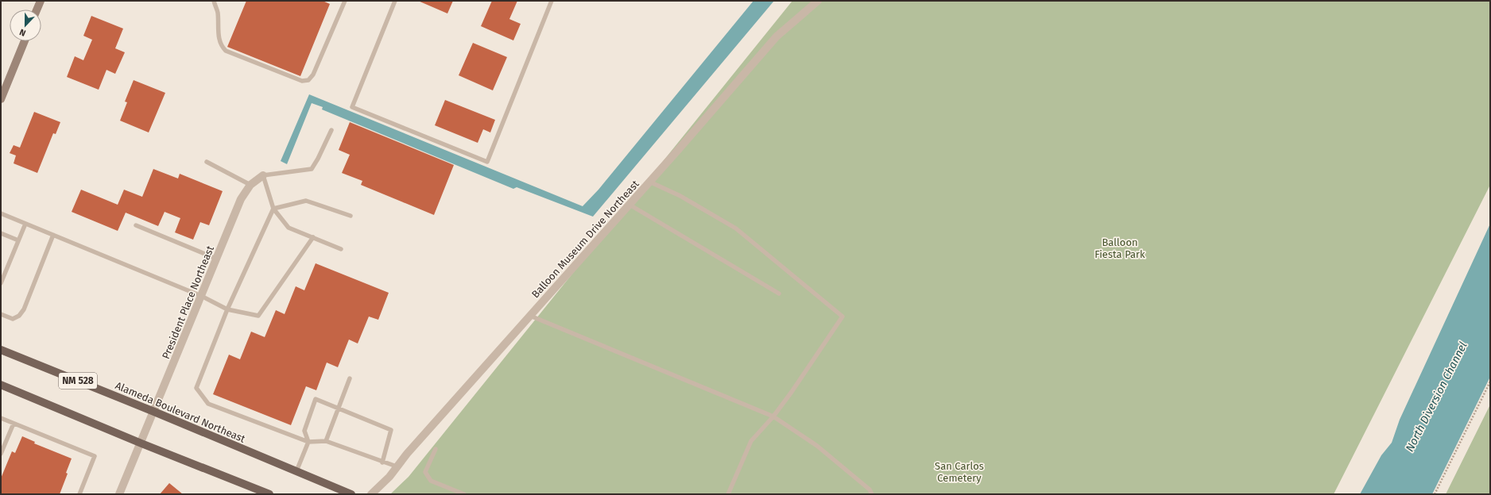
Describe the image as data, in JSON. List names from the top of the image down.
{
  "streets": {
    "main road": ["NM 528", "Alameda Boulevard Northeast"],
    "street": ["Balloon Museum Drive Northeast", "President Place Northeast"]
  },
  "crossings": [
    ["President Place Northeast", "Alameda Boulevard Northeast"]
  ],
  "water": ["North Diversion Channel"],
  "parks": ["Balloon Fiesta Park", "San Carlos Cemetery"],
  "north": "bottom"
}
